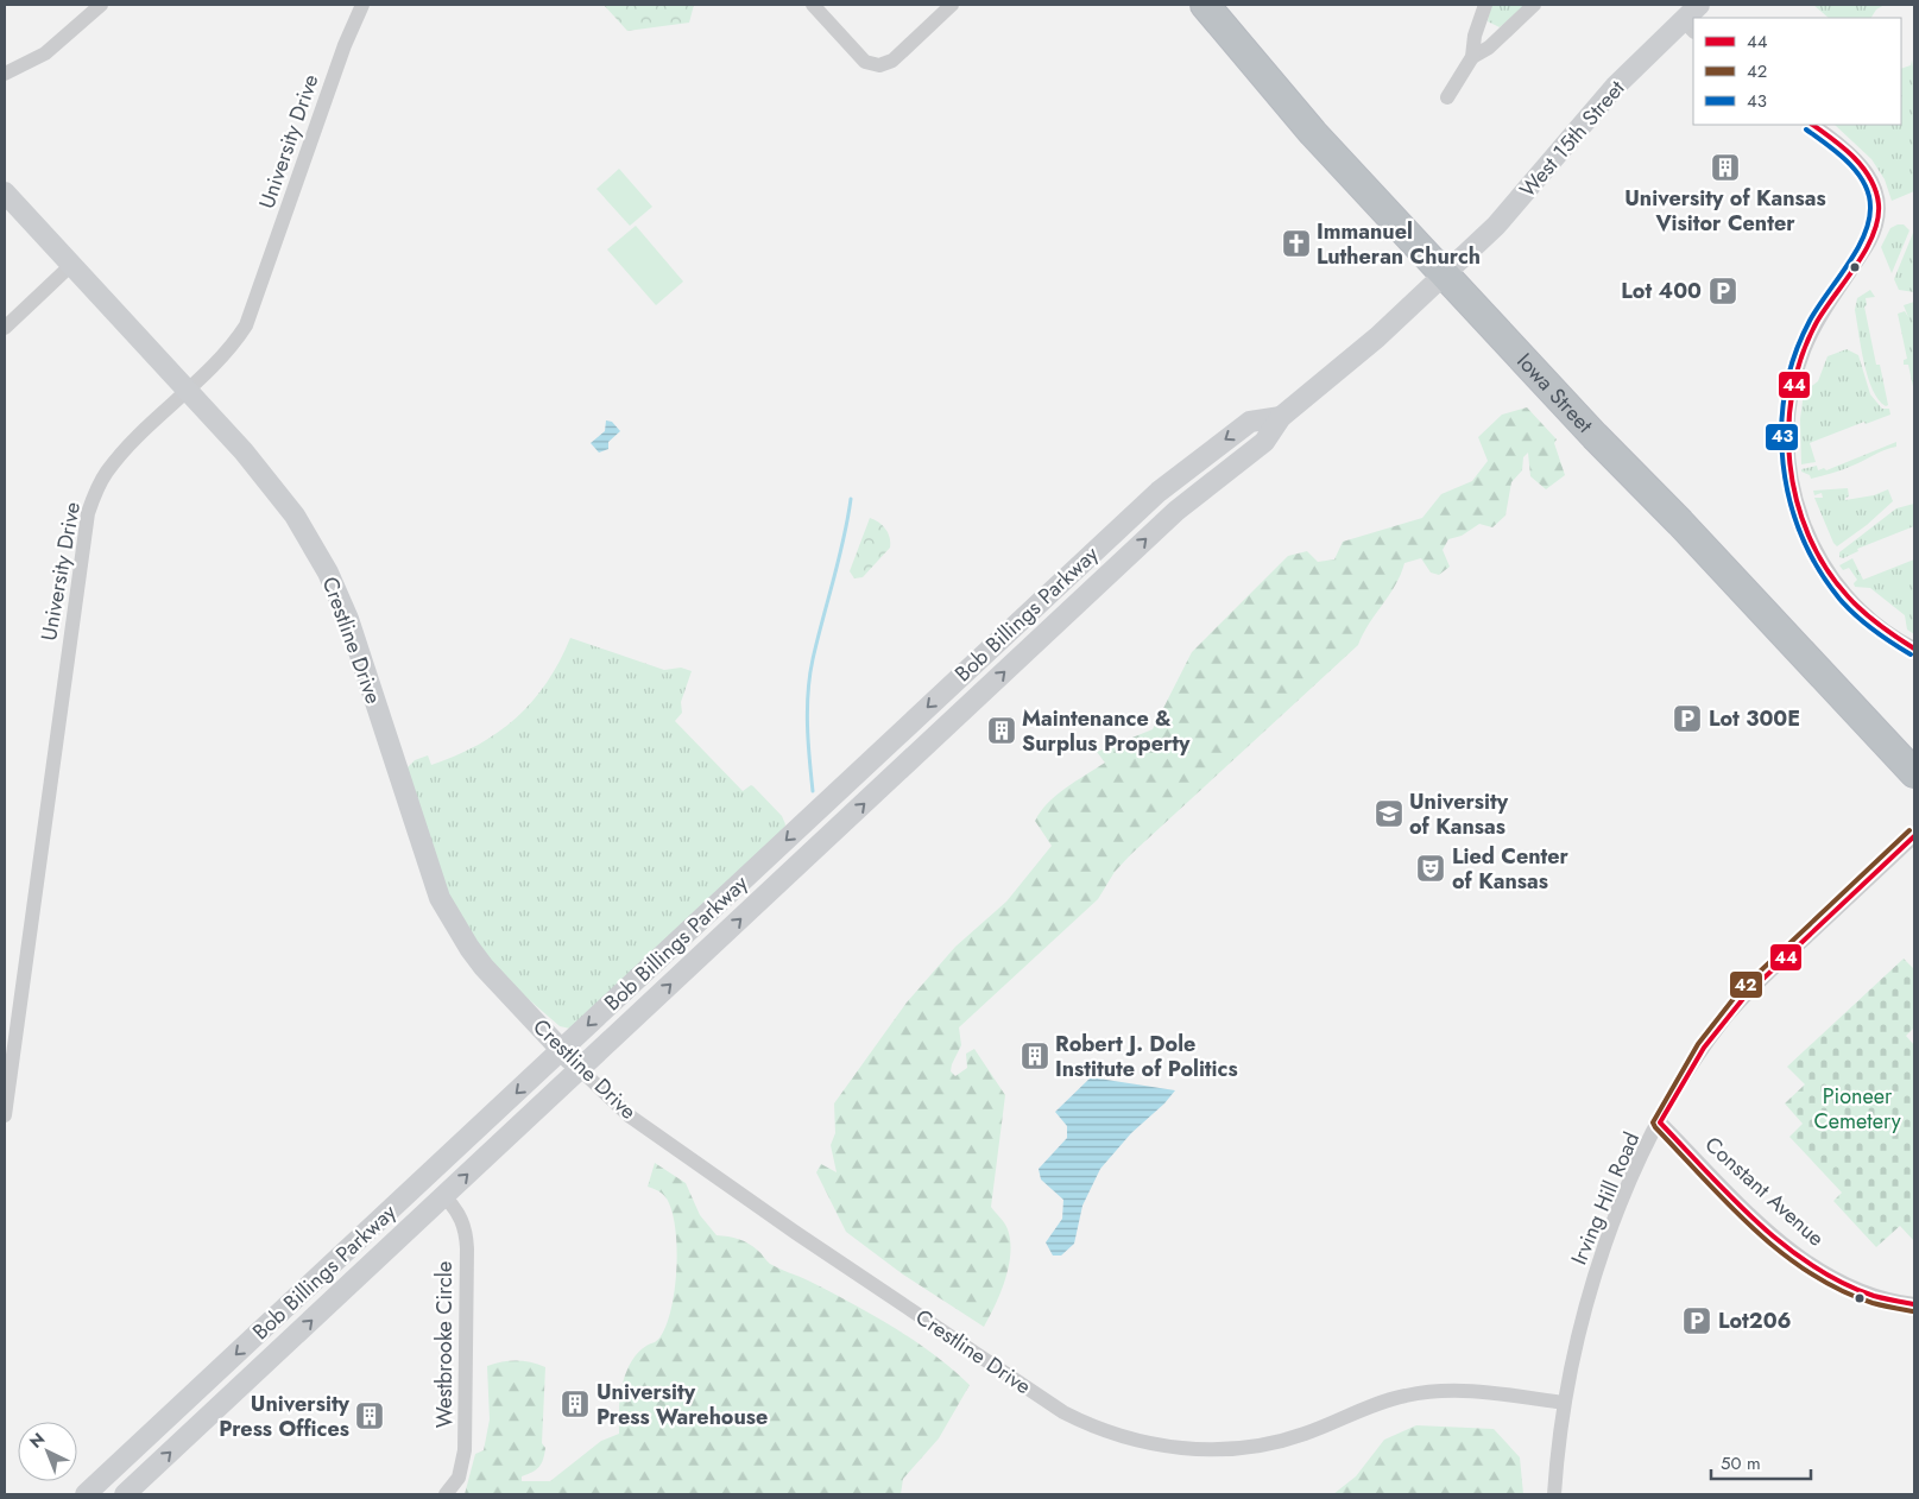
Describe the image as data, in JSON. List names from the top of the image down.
{
  "streets": {
    "highway": ["Iowa Street"],
    "main road": ["West 15th Street", "Bob Billings Parkway", "Crestline Drive"],
    "street": [
      "University Drive",
      "Constant Avenue",
      "Irving Hill Road",
      "Westbrooke Circle"
    ]
  },
  "crossings": [
    ["West 15th Street", "Iowa Street"],
    ["West 15th Street", "Bob Billings Parkway"],
    ["University Drive", "Crestline Drive"],
    ["Iowa Street", "Bob Billings Parkway"],
    ["Bob Billings Parkway", "Crestline Drive"],
    ["Bob Billings Parkway", "Westbrooke Circle"],
    ["Crestline Drive", "Irving Hill Road"],
    ["Constant Avenue", "Irving Hill Road"]
  ],
  "parks": ["Pioneer Cemetery"],
  "places": {
    "building": [
      "University of Kansas Visitor Center",
      "Maintenance & Surplus Property",
      "Robert J. Dole Institute of Politics",
      "University Press Warehouse",
      "University Press Offices"
    ],
    "church": ["Immanuel Lutheran Church"],
    "parking": ["Lot 400", "Lot 300E", "Lot206"],
    "school or university": ["University of Kansas"],
    "theatre": ["Lied Center of Kansas"]
  },
  "lines": ["transit line 44", "transit line 43", "transit line 42"],
  "legend": ["44", "42", "43"],
  "scale_bar": "50 m",
  "north": "top left"
}
